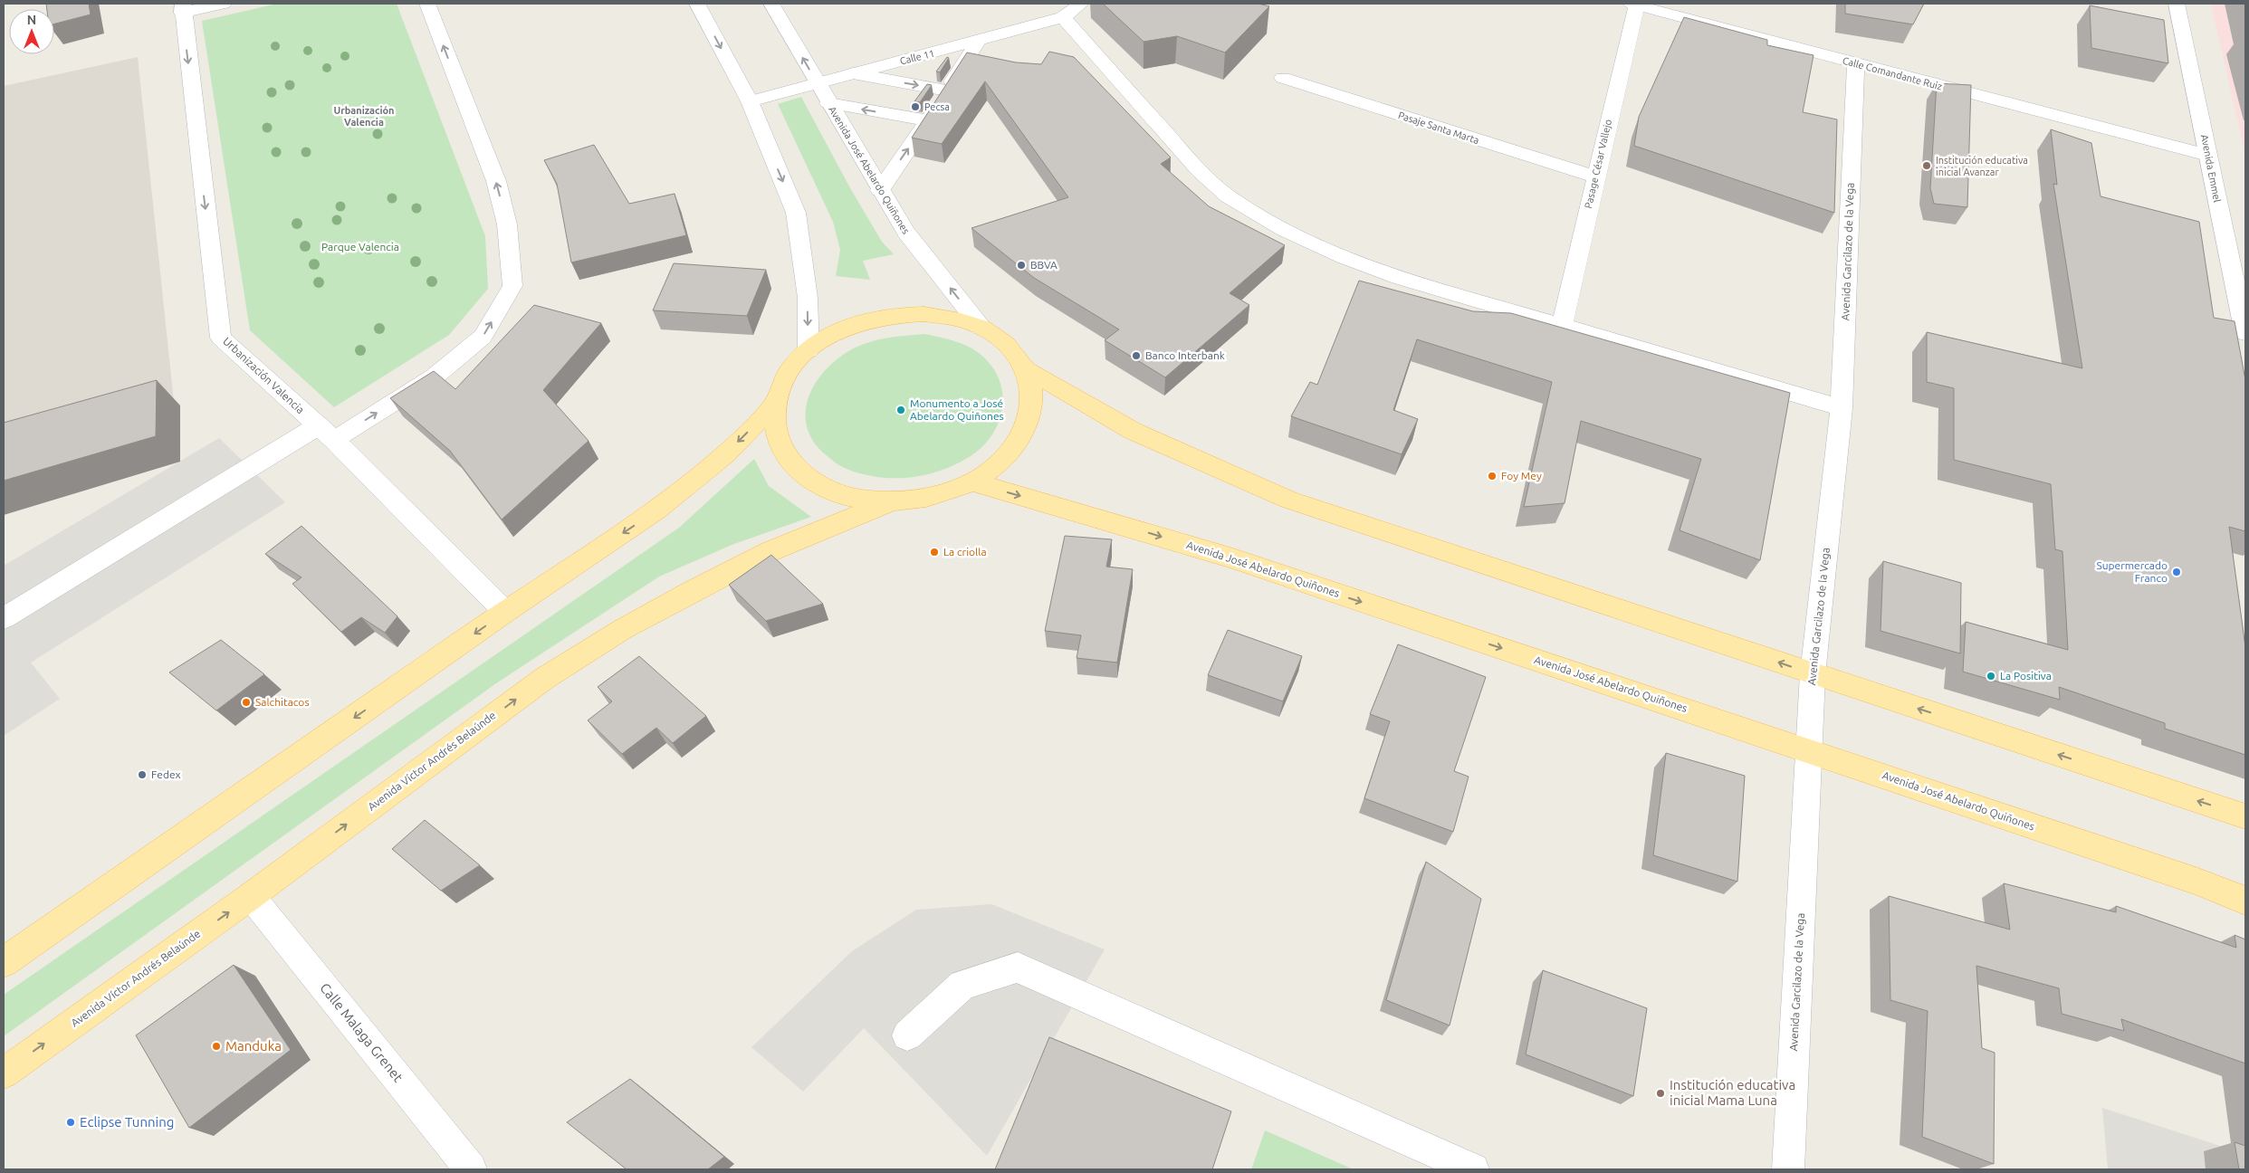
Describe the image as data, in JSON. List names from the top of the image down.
{
  "streets": {
    "main road": ["Avenida José Abelardo Quiñones", "Avenida Víctor Andrés Belaúnde"],
    "street": [
      "Calle 11",
      "Calle Comandante Ruiz",
      "Pasaje Santa Marta",
      "Pasage César Vallejo",
      "Avenida Emmel",
      "Avenida Garcilazo de la Vega",
      "Urbanización Valencia",
      "Calle Malaga Grenet"
    ]
  },
  "crossings": [
    ["Calle 11", "Avenida José Abelardo Quiñones"],
    ["Calle Comandante Ruiz", "Pasage César Vallejo"],
    ["Calle Comandante Ruiz", "Avenida Emmel"],
    ["Calle Comandante Ruiz", "Avenida Garcilazo de la Vega"],
    ["Pasaje Santa Marta", "Pasage César Vallejo"],
    ["Avenida José Abelardo Quiñones", "Avenida Garcilazo de la Vega"],
    ["Avenida Víctor Andrés Belaúnde", "Calle Malaga Grenet"]
  ],
  "one_way": ["Urbanización Valencia"],
  "districts": ["Urbanización Valencia"],
  "parks": ["Parque Valencia"],
  "places": [
    "Pecsa",
    "Institución educativa inicial Avanzar",
    "BBVA",
    "Banco Interbank",
    "Monumento a José Abelardo Quiñones",
    "Foy Mey",
    "La criolla",
    "Supermercado Franco",
    "La Positiva",
    "Salchitacos",
    "Fedex",
    "Manduka",
    "Institución educativa inicial Mama Luna",
    "Eclipse Tunning"
  ],
  "north": "top"
}
